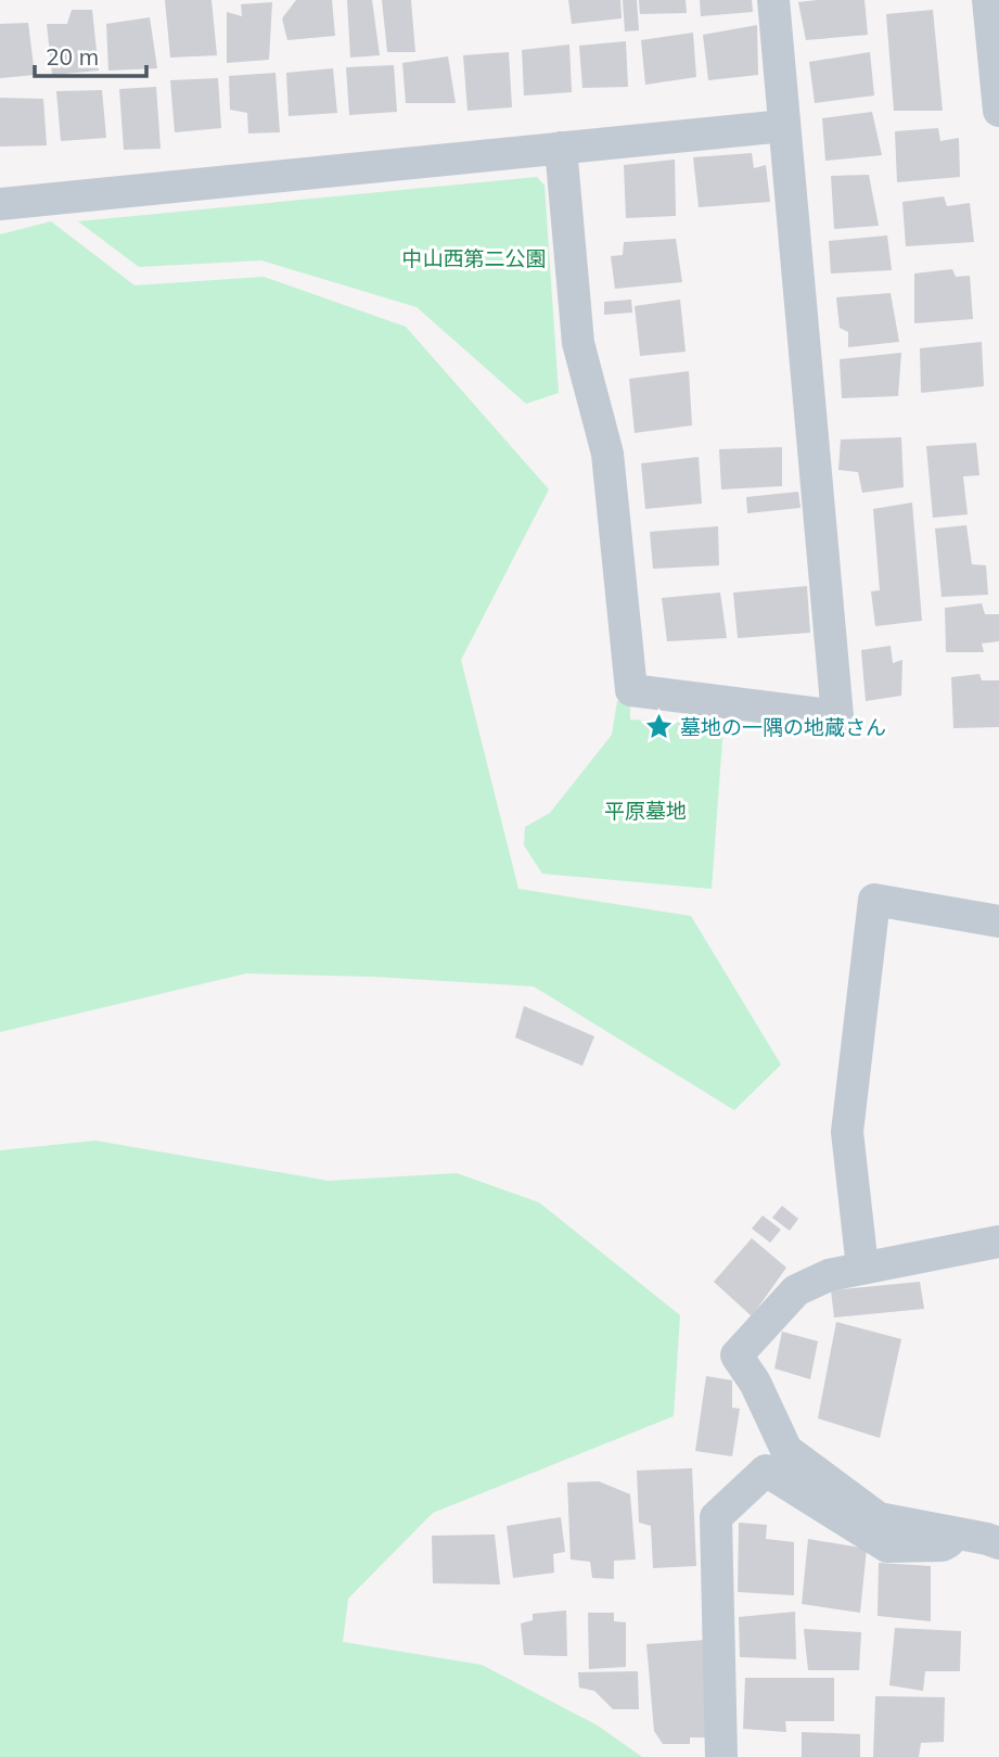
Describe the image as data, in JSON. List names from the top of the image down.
{
  "parks": ["中山西第二公園", "平原墓地"],
  "places": {
    "place": ["墓地の一隅の地蔵さん"]
  },
  "scale_bar": "20 m"
}
